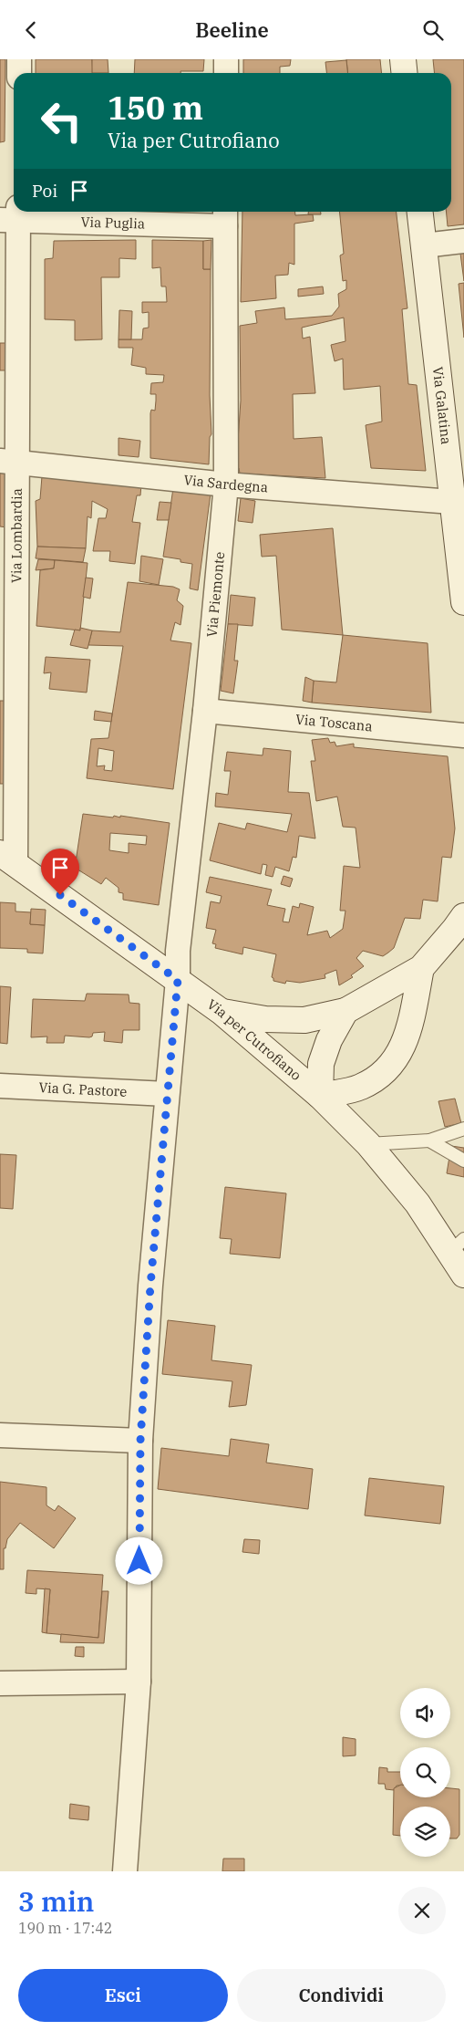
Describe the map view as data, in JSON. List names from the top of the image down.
{
  "streets": {
    "street": [
      "Via Puglia",
      "Via Galatina",
      "Via Sardegna",
      "Via Lombardia",
      "Via Piemonte",
      "Via Toscana",
      "Via per Cutrofiano",
      "Via G. Pastore"
    ]
  },
  "crossings": [
    ["Via Puglia", "Via Lombardia"],
    ["Via Puglia", "Via Piemonte"],
    ["Via Galatina", "Via Sardegna"],
    ["Via Sardegna", "Via Lombardia"],
    ["Via Sardegna", "Via Piemonte"],
    ["Via Lombardia", "Via per Cutrofiano"],
    ["Via Piemonte", "Via Toscana"],
    ["Via Piemonte", "Via per Cutrofiano"],
    ["Via Piemonte", "Via G. Pastore"]
  ],
  "page": {
    "header": "Beeline",
    "turn": ["150 m", "Via per Cutrofiano"],
    "then": "Poi",
    "heading": ["3 min", "190 m · 17:42"],
    "buttons": ["Esci", "Condividi"]
  }
}
